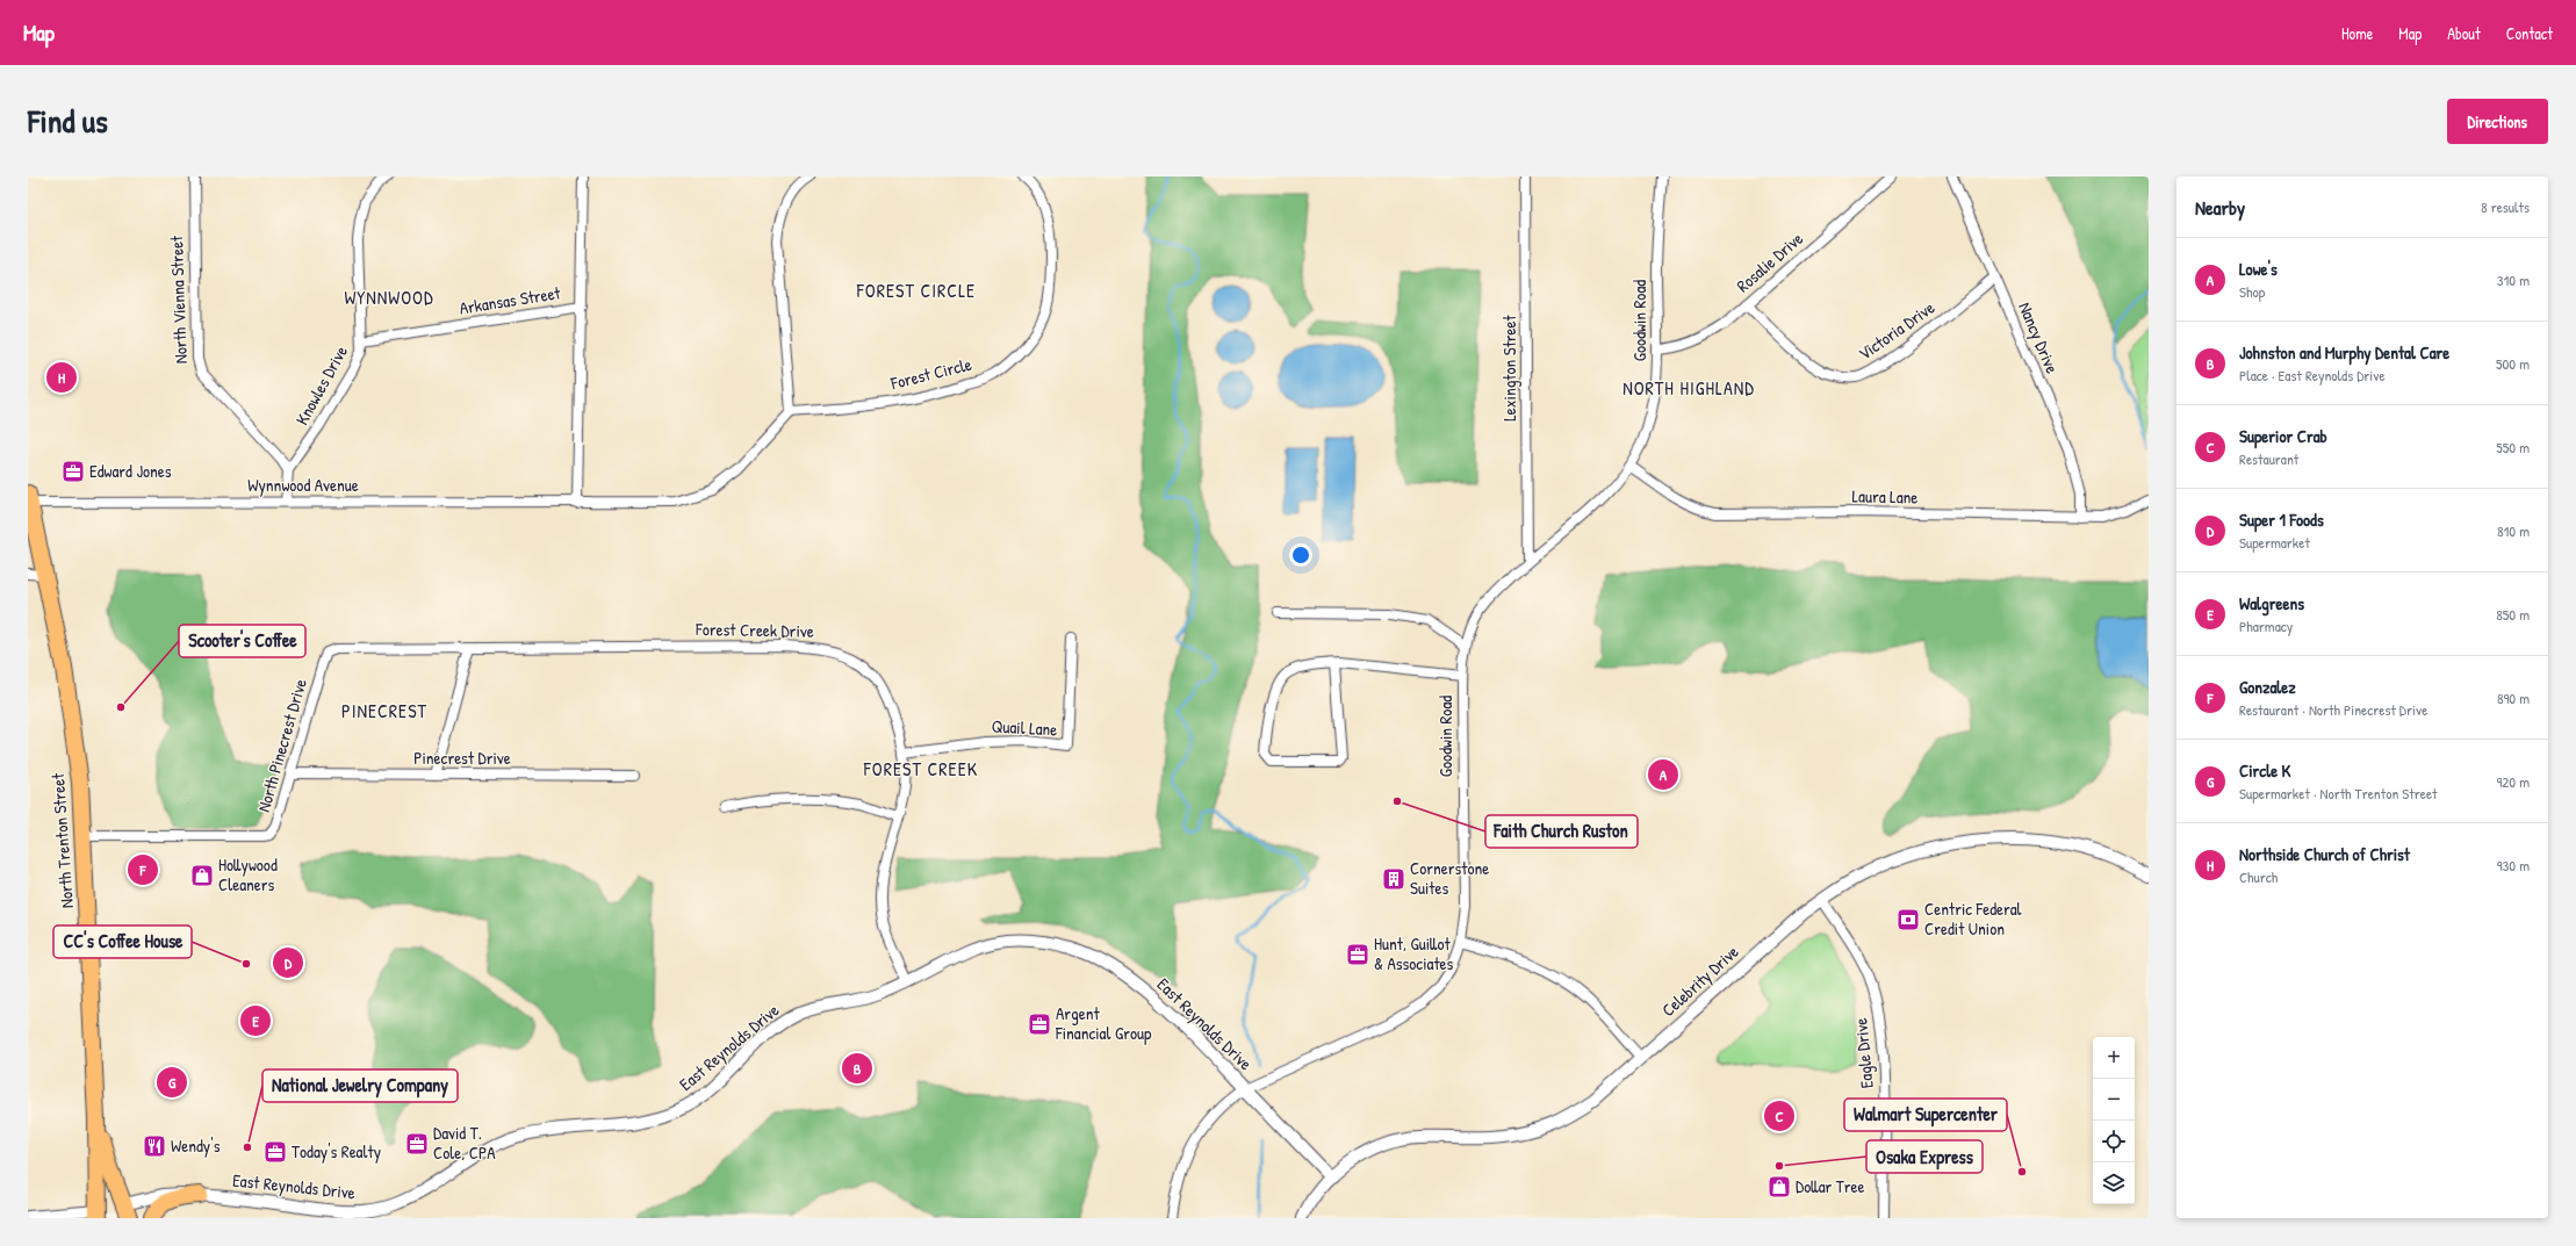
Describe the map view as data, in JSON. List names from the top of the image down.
{
  "streets": {
    "highway": ["North Trenton Street"],
    "street": [
      "Rosalie Drive",
      "North Vienna Street",
      "Arkansas Street",
      "Goodwin Road",
      "Victoria Drive",
      "Nancy Drive",
      "Lexington Street",
      "Forest Circle",
      "Knowles Drive",
      "Wynnwood Avenue",
      "Laura Lane",
      "Forest Creek Drive",
      "Quail Lane",
      "North Pinecrest Drive",
      "Pinecrest Drive",
      "Celebrity Drive",
      "East Reynolds Drive",
      "Eagle Drive"
    ]
  },
  "crossings": [
    ["Rosalie Drive", "Goodwin Road"],
    ["Rosalie Drive", "Victoria Drive"],
    ["North Vienna Street", "Knowles Drive"],
    ["Arkansas Street", "Knowles Drive"],
    ["Goodwin Road", "Lexington Street"],
    ["Goodwin Road", "Laura Lane"],
    ["Goodwin Road", "East Reynolds Drive"],
    ["Victoria Drive", "Nancy Drive"],
    ["Nancy Drive", "Laura Lane"],
    ["Wynnwood Avenue", "North Trenton Street"],
    ["Forest Creek Drive", "Quail Lane"],
    ["Forest Creek Drive", "North Pinecrest Drive"],
    ["Forest Creek Drive", "East Reynolds Drive"],
    ["North Pinecrest Drive", "Pinecrest Drive"],
    ["North Pinecrest Drive", "North Trenton Street"],
    ["Celebrity Drive", "East Reynolds Drive"],
    ["Celebrity Drive", "Eagle Drive"]
  ],
  "districts": [
    "FOREST CIRCLE",
    "WYNNWOOD",
    "NORTH HIGHLAND",
    "PINECREST",
    "FOREST CREEK"
  ],
  "places": {
    "office": [
      "Edward Jones",
      "Hunt, Guillot & Associates",
      "Argent Financial Group",
      "David T. Cole, CPA",
      "Today's Realty"
    ],
    "other": [
      "Scooter's Coffee",
      "Faith Church Ruston",
      "CC's Coffee House",
      "National Jewelry Company",
      "Osaka Express",
      "Walmart Supercenter"
    ],
    "shop": ["Hollywood Cleaners", "Dollar Tree"],
    "building": ["Cornerstone Suites"],
    "bank": ["Centric Federal Credit Union"],
    "restaurant": ["Wendy's"]
  },
  "page": {
    "header": "Map",
    "nav": [
      "Home",
      "Map",
      "About",
      "Contact"
    ],
    "title": "Find us",
    "buttons": "Directions",
    "heading": ["Nearby", "8 results"],
    "list": [
      {
        "mark": "A",
        "name": "Lowe's",
        "note": "Shop",
        "value": "310 m"
      },
      {
        "mark": "B",
        "name": "Johnston and Murphy Dental Care",
        "note": "Place · East Reynolds Drive",
        "value": "500 m"
      },
      {
        "mark": "C",
        "name": "Superior Crab",
        "note": "Restaurant",
        "value": "550 m"
      },
      {
        "mark": "D",
        "name": "Super 1 Foods",
        "note": "Supermarket",
        "value": "810 m"
      },
      {
        "mark": "E",
        "name": "Walgreens",
        "note": "Pharmacy",
        "value": "850 m"
      },
      {
        "mark": "F",
        "name": "Gonzalez",
        "note": "Restaurant · North Pinecrest Drive",
        "value": "890 m"
      },
      {
        "mark": "G",
        "name": "Circle K",
        "note": "Supermarket · North Trenton Street",
        "value": "920 m"
      },
      {
        "mark": "H",
        "name": "Northside Church of Christ",
        "note": "Church",
        "value": "930 m"
      }
    ],
    "pins": [
      "H",
      "A",
      "F",
      "D",
      "E",
      "B",
      "G",
      "C"
    ],
    "map_buttons": ["+", "−"]
  }
}
